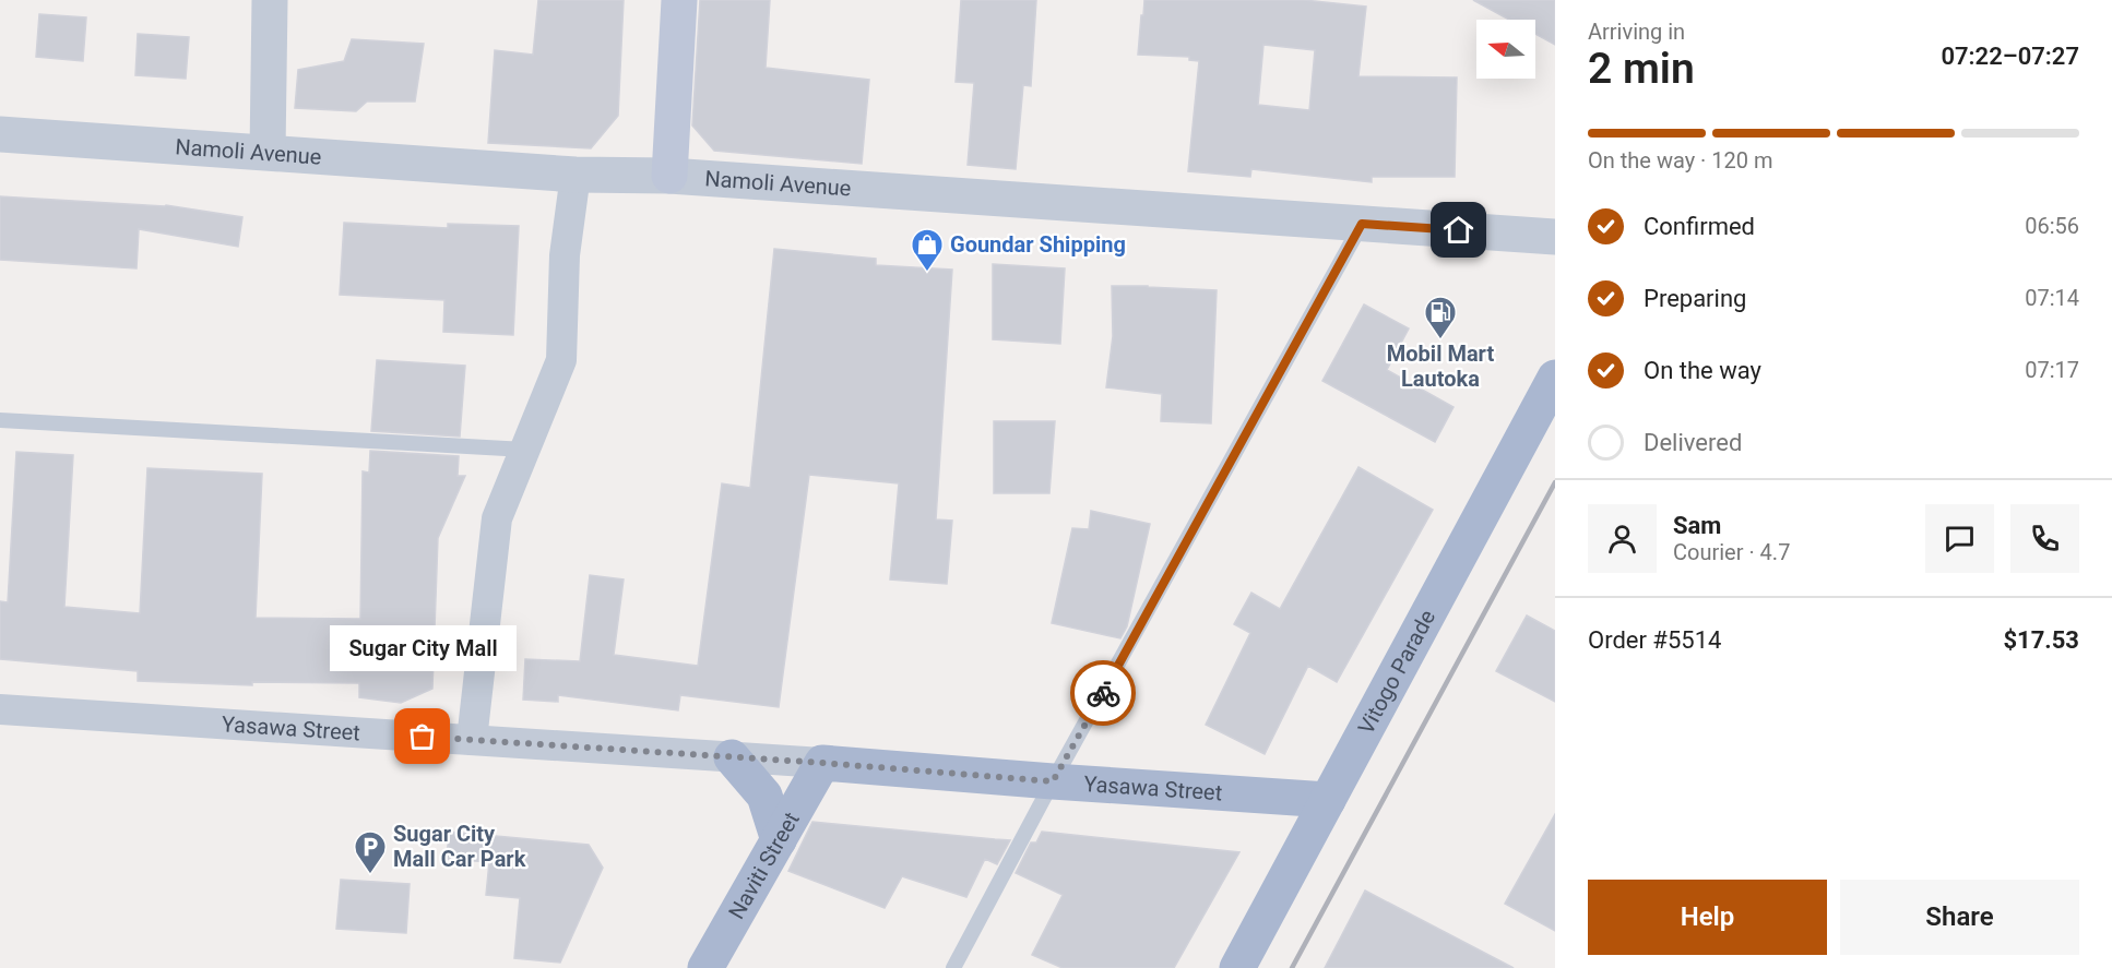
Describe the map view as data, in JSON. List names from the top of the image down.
{
  "streets": {
    "main road": ["Vitogo Parade", "Yasawa Street", "Naviti Street"],
    "street": ["Namoli Avenue"]
  },
  "crossings": [
    ["Vitogo Parade", "Yasawa Street"],
    ["Yasawa Street", "Naviti Street"]
  ],
  "places": {
    "shop": ["Goundar Shipping"],
    "fuel station": ["Mobil Mart Lautoka"],
    "other": ["Sugar City Mall"],
    "parking": ["Sugar City Mall Car Park"]
  },
  "north": "left",
  "page": {
    "heading": ["2 min", "Arriving in", "07:22–07:27"],
    "panel": [
      "Sam",
      "Courier · 4.7",
      "Order #5514",
      "$17.53"
    ],
    "bar": "On the way · 120 m",
    "list": [
      ["Confirmed", "06:56"],
      ["Preparing", "07:14"],
      ["On the way", "07:17"],
      "Delivered"
    ],
    "bubble": "Sugar City Mall",
    "buttons": ["Help", "Share"]
  }
}
